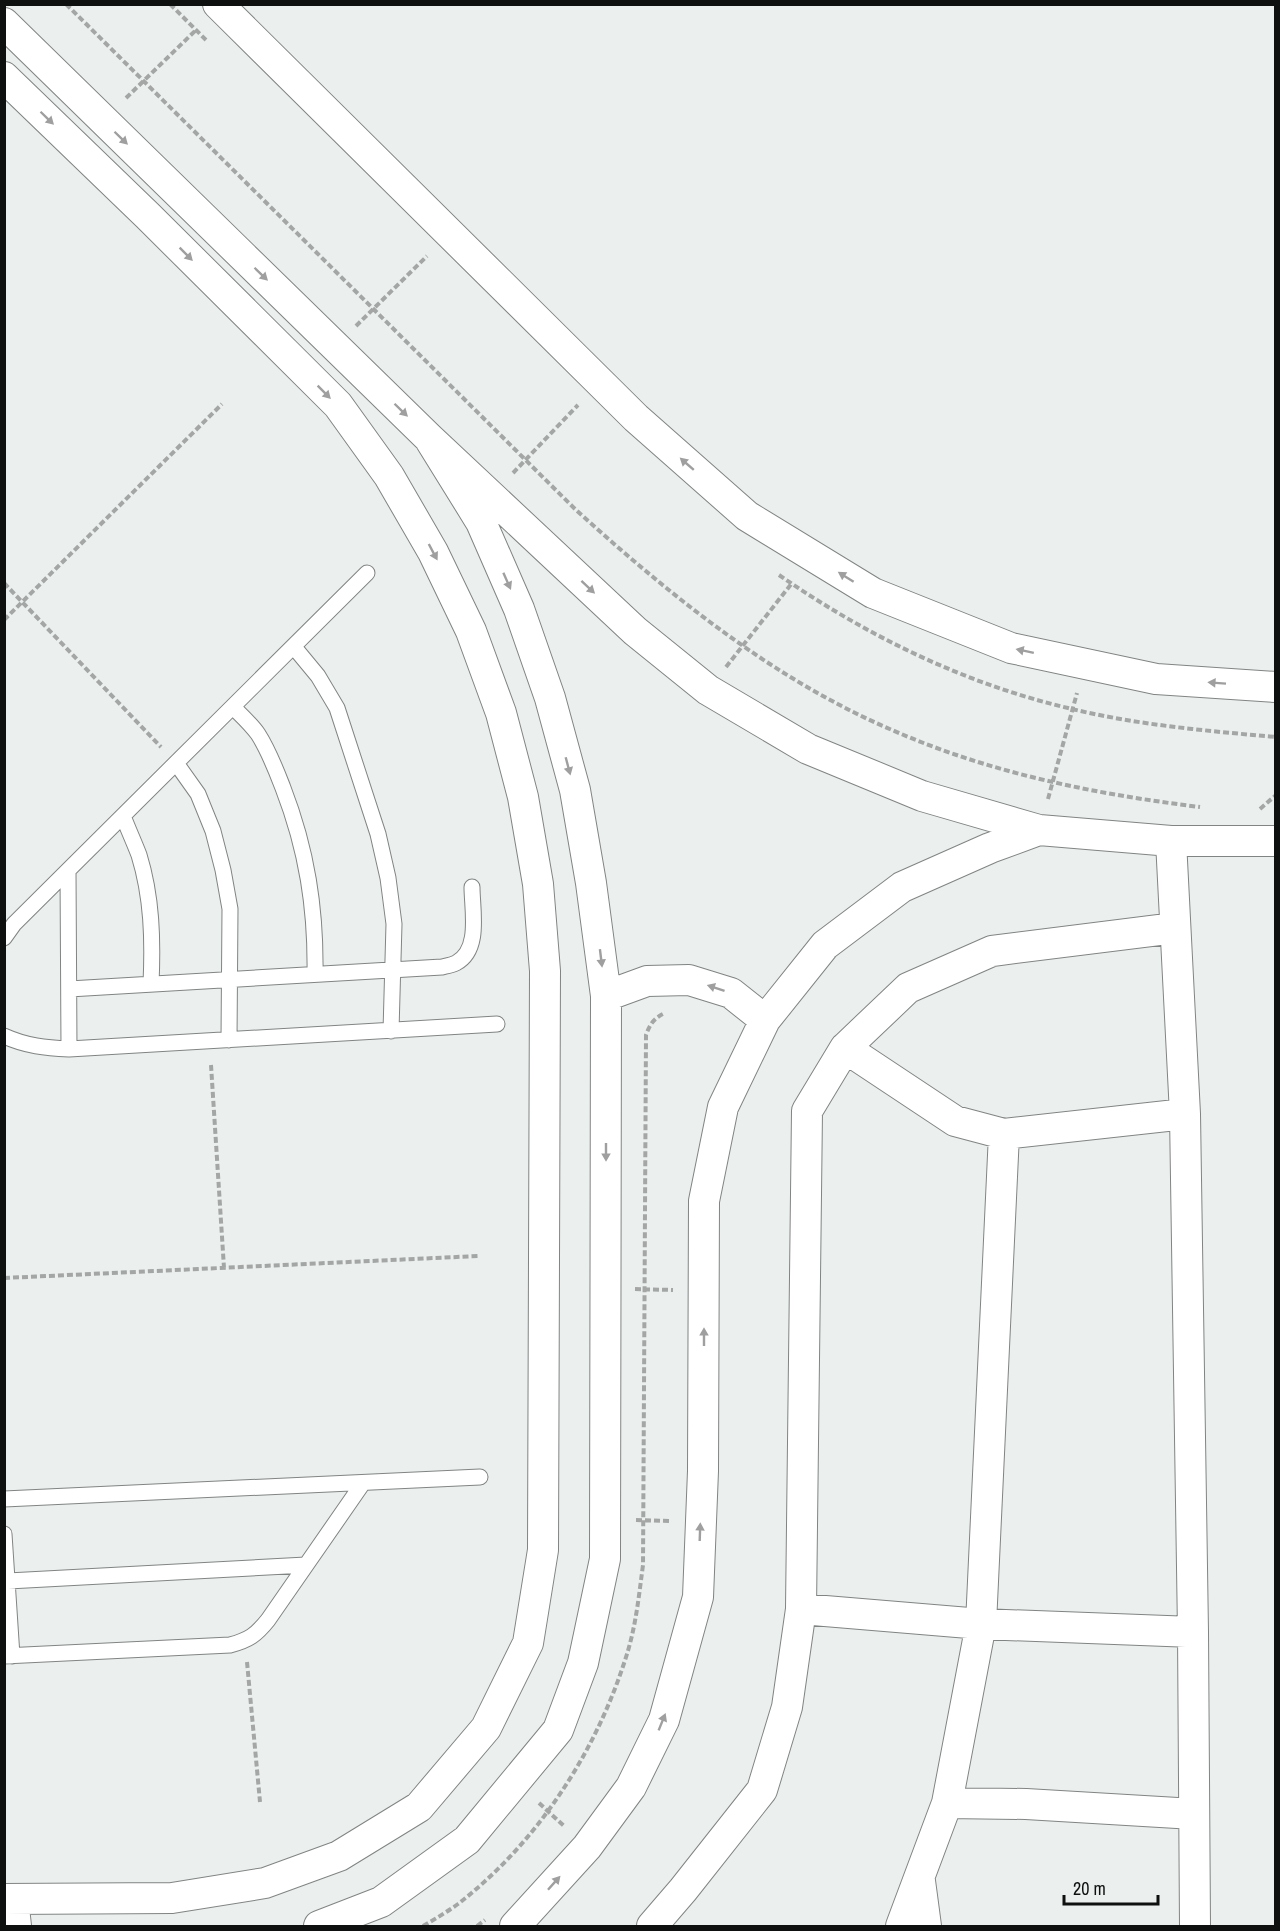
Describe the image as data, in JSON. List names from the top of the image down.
{
  "scale_bar": "20 m"
}
